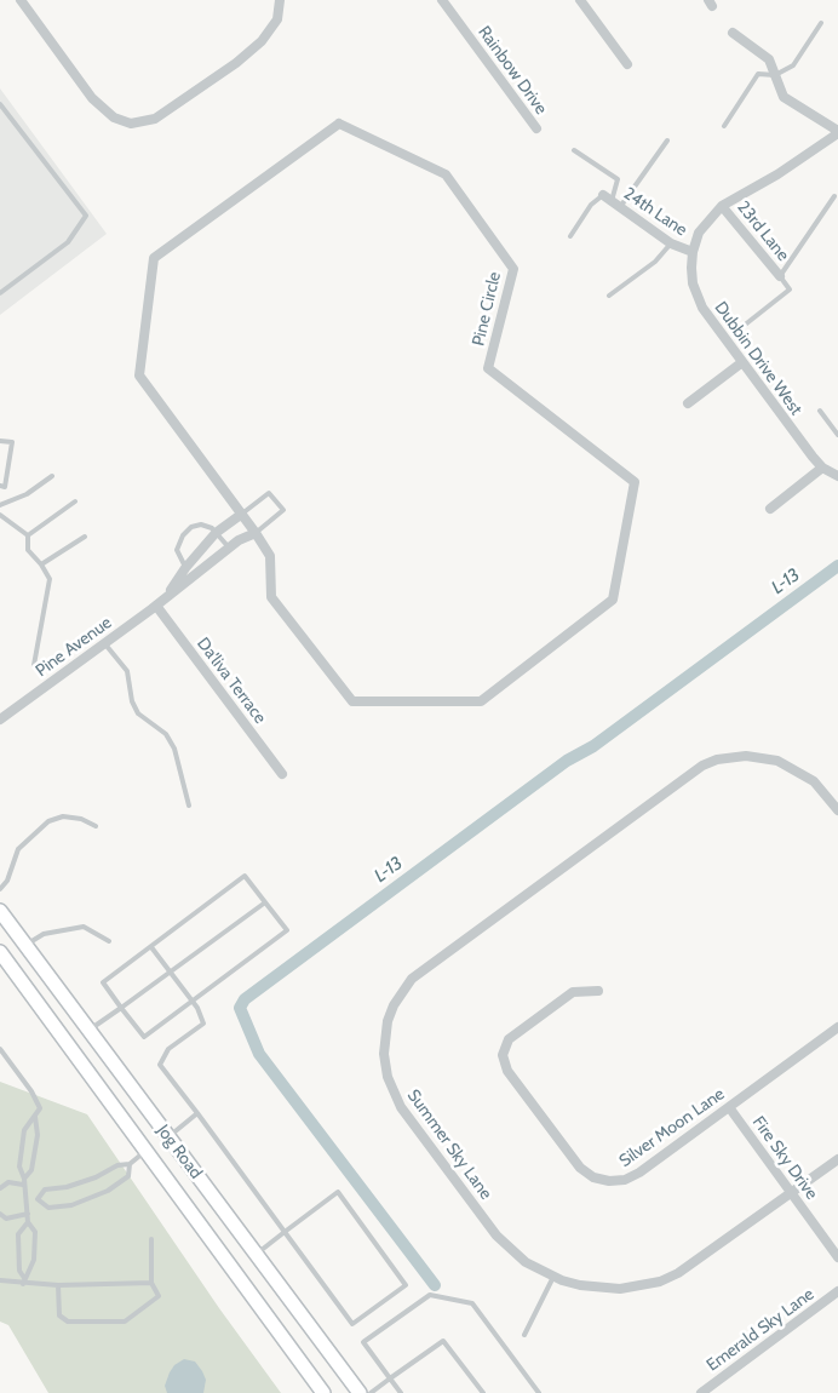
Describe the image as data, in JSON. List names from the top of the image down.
{
  "streets": {
    "main road": ["Jog Road"],
    "street": [
      "Rainbow Drive",
      "24th Lane",
      "23rd Lane",
      "Pine Circle",
      "Dubbin Drive West",
      "Pine Avenue",
      "Da'liva Terrace",
      "Silver Moon Lane",
      "Summer Sky Lane",
      "Fire Sky Drive",
      "Emerald Sky Lane"
    ]
  },
  "crossings": [
    ["24th Lane", "Dubbin Drive West"],
    ["23rd Lane", "Dubbin Drive West"],
    ["Pine Circle", "Pine Avenue"],
    ["Pine Avenue", "Da'liva Terrace"],
    ["Silver Moon Lane", "Fire Sky Drive"],
    ["Summer Sky Lane", "Fire Sky Drive"]
  ],
  "water": ["L-13"]
}
